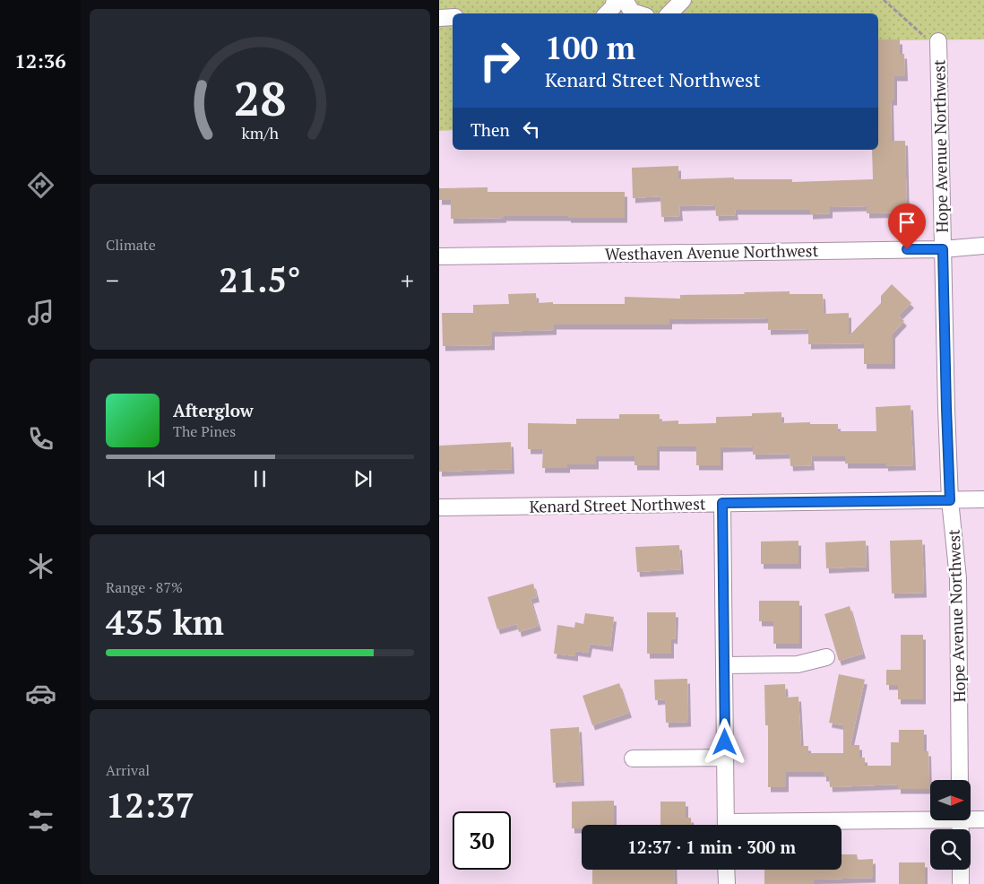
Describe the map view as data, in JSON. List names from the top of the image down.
{
  "streets": {
    "street": ["Hope Avenue Northwest", "Westhaven Avenue Northwest", "Kenard Street Northwest"]
  },
  "crossings": [
    ["Hope Avenue Northwest", "Westhaven Avenue Northwest"],
    ["Hope Avenue Northwest", "Kenard Street Northwest"]
  ],
  "north": "right",
  "page": {
    "tabs": "12:36",
    "turn": ["100 m", "Kenard Street Northwest"],
    "then": "Then",
    "tile": [
      "Climate",
      ["Range · 87%", "435 km"],
      ["Arrival", "12:37"]
    ],
    "heat": ["−", "21.5°", "+"],
    "song": ["Afterglow", "The Pines"],
    "limit": "30",
    "trip": "12:37 · 1 min · 300 m",
    "gauge": ["28", "km/h"]
  }
}
